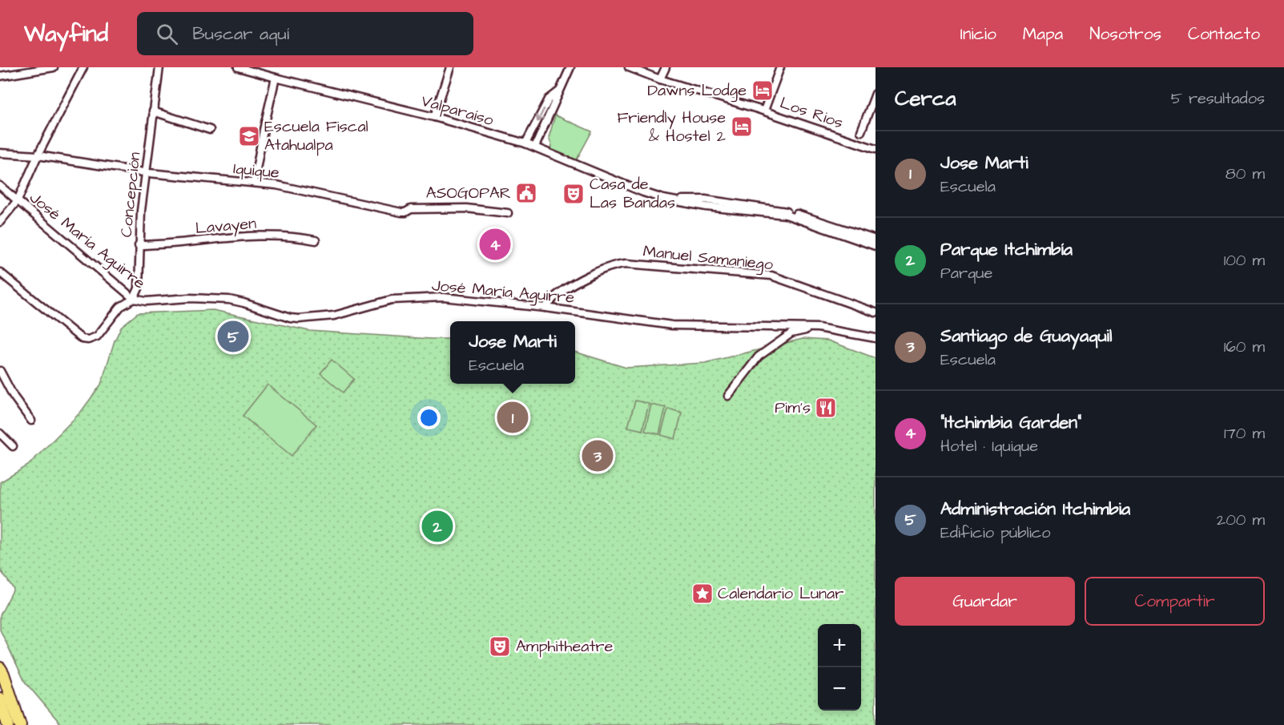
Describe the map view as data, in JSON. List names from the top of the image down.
{
  "streets": {
    "street": [
      "Valparaíso",
      "Los Rios",
      "Iquique",
      "Concepción",
      "Lavayen",
      "José María Aguirre",
      "Manuel Samaniego"
    ]
  },
  "crossings": [
    ["Iquique", "Concepción"],
    ["Concepción", "Lavayen"],
    ["Concepción", "José María Aguirre"],
    ["José María Aguirre", "Manuel Samaniego"]
  ],
  "places": {
    "hotel": ["Dawns Lodge", "Friendly House & Hostel 2"],
    "school or university": ["Escuela Fiscal Atahualpa"],
    "public building": ["ASOGOPAR"],
    "theatre": ["Casa de Las Bandas", "Amphitheatre"],
    "restaurant": ["Pim's"],
    "place": ["Calendario Lunar"]
  },
  "page": {
    "header": "Wayfind",
    "search": "Buscar aquí",
    "nav": [
      "Inicio",
      "Mapa",
      "Nosotros",
      "Contacto"
    ],
    "heading": ["Cerca", "5 resultados"],
    "list": [
      {
        "mark": "1",
        "name": "Jose Marti",
        "note": "Escuela",
        "value": "80 m"
      },
      {
        "mark": "2",
        "name": "Parque Itchimbía",
        "note": "Parque",
        "value": "100 m"
      },
      {
        "mark": "3",
        "name": "Santiago de Guayaquil",
        "note": "Escuela",
        "value": "160 m"
      },
      {
        "mark": "4",
        "name": "\"Itchimbia Garden\"",
        "note": "Hotel · Iquique",
        "value": "170 m"
      },
      {
        "mark": "5",
        "name": "Administración Itchimbia",
        "note": "Edificio público",
        "value": "200 m"
      }
    ],
    "pins": [
      "4",
      "5",
      "1",
      "3",
      "2"
    ],
    "popup": ["Jose Marti", "Escuela"],
    "buttons": ["Guardar", "Compartir"],
    "map_buttons": ["+", "−"]
  }
}
